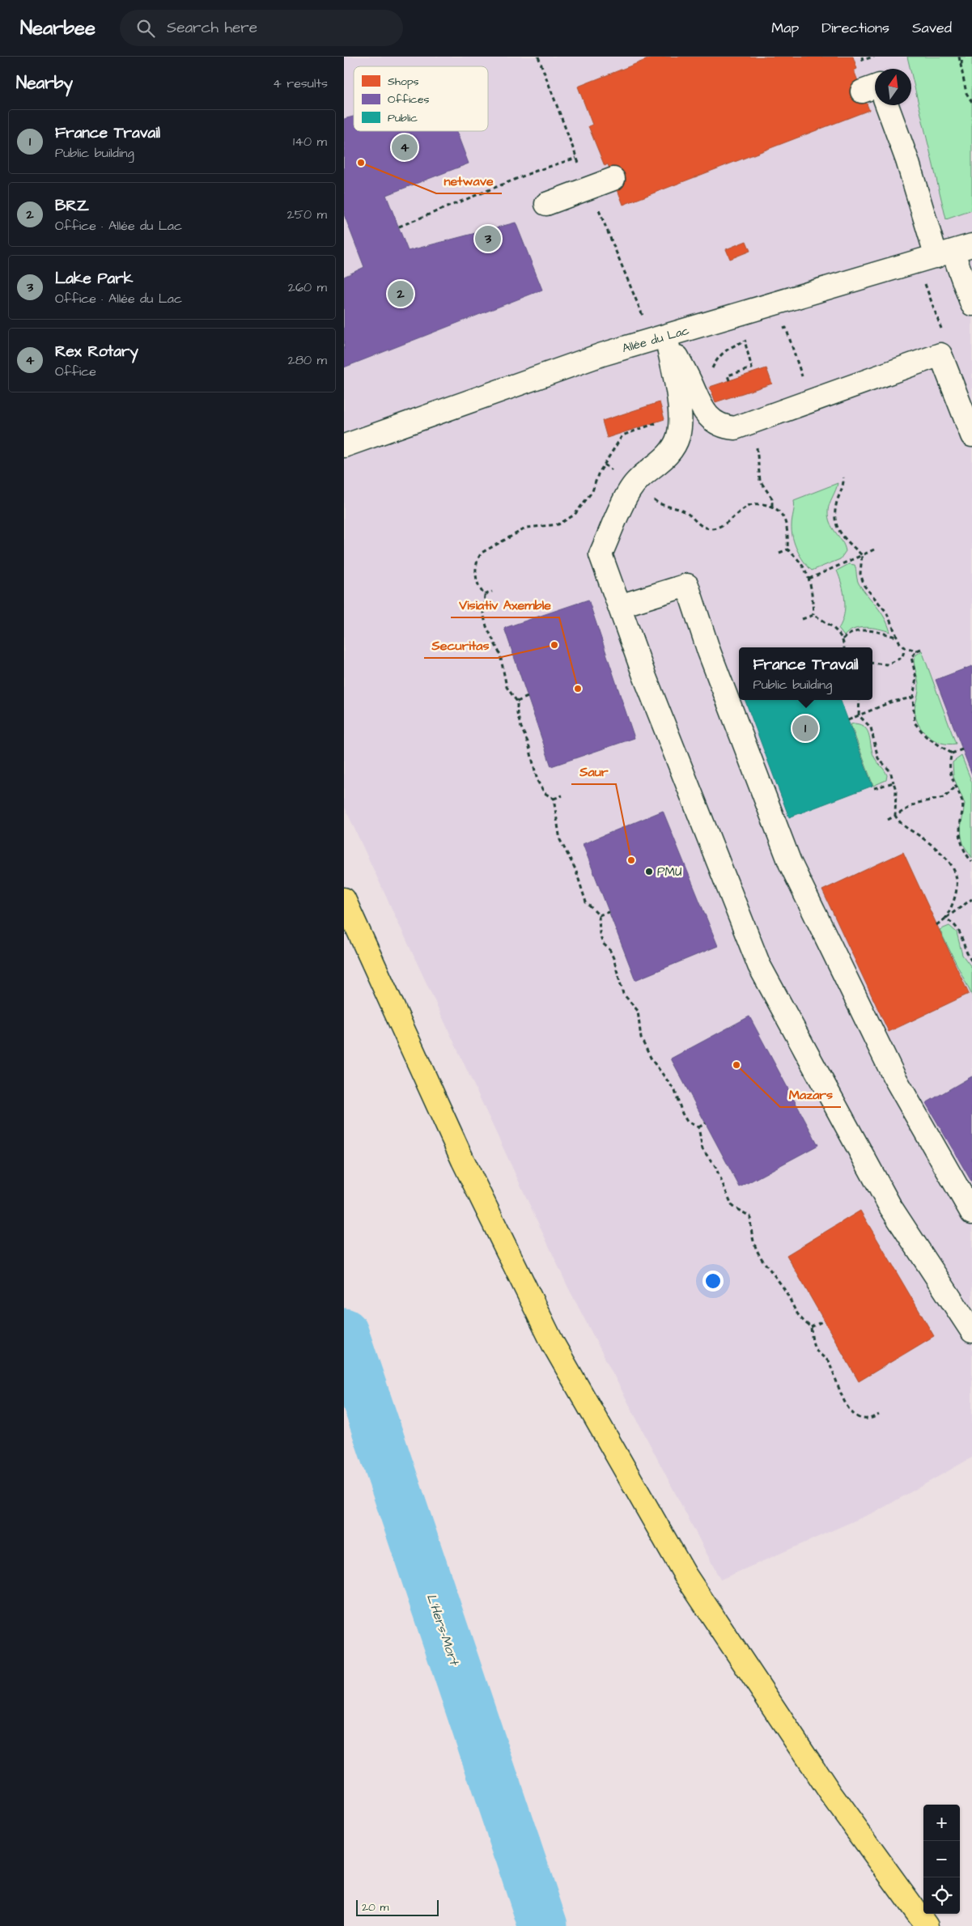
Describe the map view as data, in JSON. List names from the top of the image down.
{
  "streets": {
    "street": ["Allée du Lac"]
  },
  "water": ["L'Hers-Mort"],
  "places": [
    "netwave",
    "Securitas",
    "Visiativ Axemble",
    "Saur",
    "PMU",
    "Mazars"
  ],
  "legend": ["Shops", "Offices", "Public"],
  "scale_bar": "20 m",
  "north": "top",
  "page": {
    "header": "Nearbee",
    "search": "Search here",
    "nav": ["Map", "Directions", "Saved"],
    "heading": ["Nearby", "4 results"],
    "list": [
      {
        "mark": "1",
        "name": "France Travail",
        "note": "Public building",
        "value": "140 m"
      },
      {
        "mark": "2",
        "name": "BRZ",
        "note": "Office · Allée du Lac",
        "value": "250 m"
      },
      {
        "mark": "3",
        "name": "Lake Park",
        "note": "Office · Allée du Lac",
        "value": "260 m"
      },
      {
        "mark": "4",
        "name": "Rex Rotary",
        "note": "Office",
        "value": "280 m"
      }
    ],
    "pins": [
      "4",
      "3",
      "2",
      "1"
    ],
    "popup": ["France Travail", "Public building"],
    "map_buttons": ["+", "−"],
    "scale": "20 m"
  }
}
